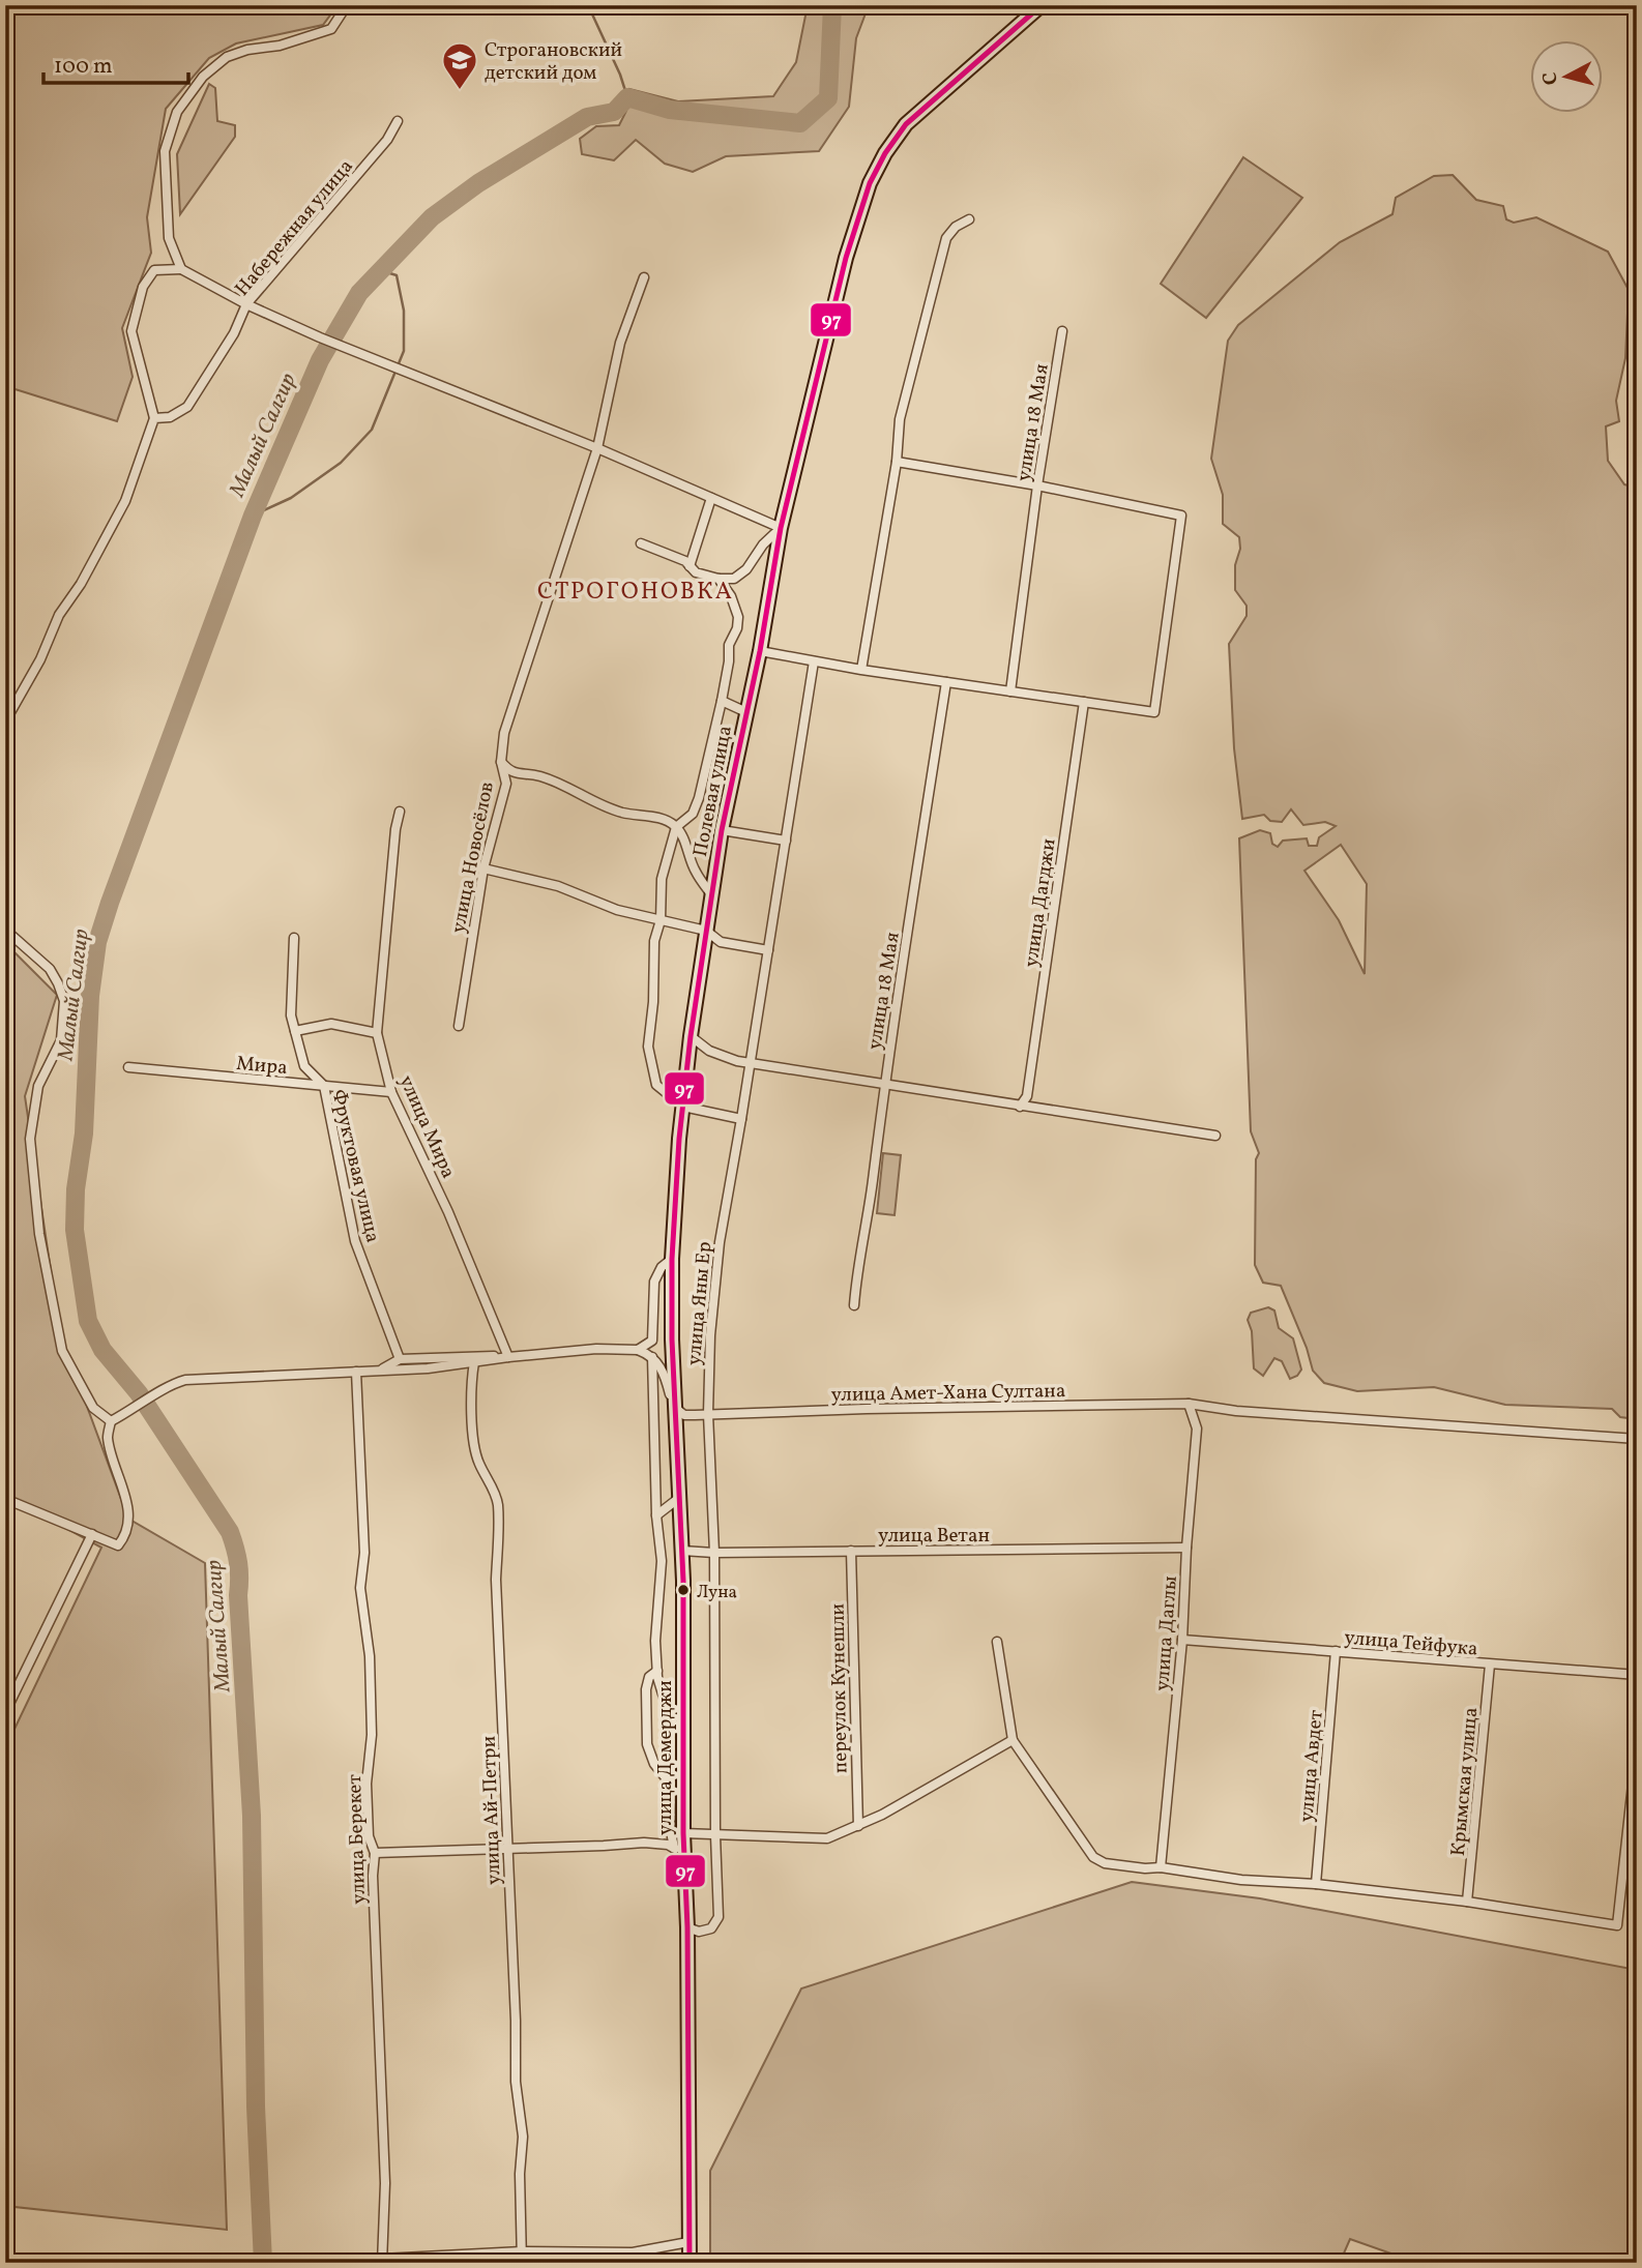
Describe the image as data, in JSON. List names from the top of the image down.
{
  "streets": {
    "main road": ["Полевая улица", "улица Демерджи"],
    "street": [
      "Набережная улица",
      "улица 18 Мая",
      "улица Новосёлов",
      "улица Дагджи",
      "Мира",
      "улица Мира",
      "Фруктовая улица",
      "улица Яны Ер",
      "улица Амет-Хана Султана",
      "улица Ветан",
      "улица Даглы",
      "улица Тейфука",
      "переулок Кунешли",
      "улица Авдет",
      "Крымская улица",
      "улица Ай-Петри",
      "улица Берекет"
    ]
  },
  "crossings": [
    ["Полевая улица", "улица Демерджи"],
    ["Мира", "улица Мира"],
    ["Мира", "Фруктовая улица"],
    ["улица Яны Ер", "улица Амет-Хана Султана"],
    ["улица Яны Ер", "улица Ветан"],
    ["улица Яны Ер", "улица Демерджи"],
    ["улица Амет-Хана Султана", "улица Даглы"],
    ["улица Амет-Хана Султана", "улица Демерджи"],
    ["улица Ветан", "улица Даглы"],
    ["улица Ветан", "переулок Кунешли"],
    ["улица Ветан", "улица Демерджи"],
    ["улица Даглы", "улица Тейфука"],
    ["улица Тейфука", "улица Авдет"],
    ["улица Тейфука", "Крымская улица"]
  ],
  "districts": ["СТРОГОНОВКА"],
  "water": ["Малый Салгир"],
  "places": {
    "school or university": ["Строгановский детский дом"],
    "other": ["Луна"]
  },
  "lines": ["transit line 97"],
  "scale_bar": "100 m",
  "north": "left"
}
